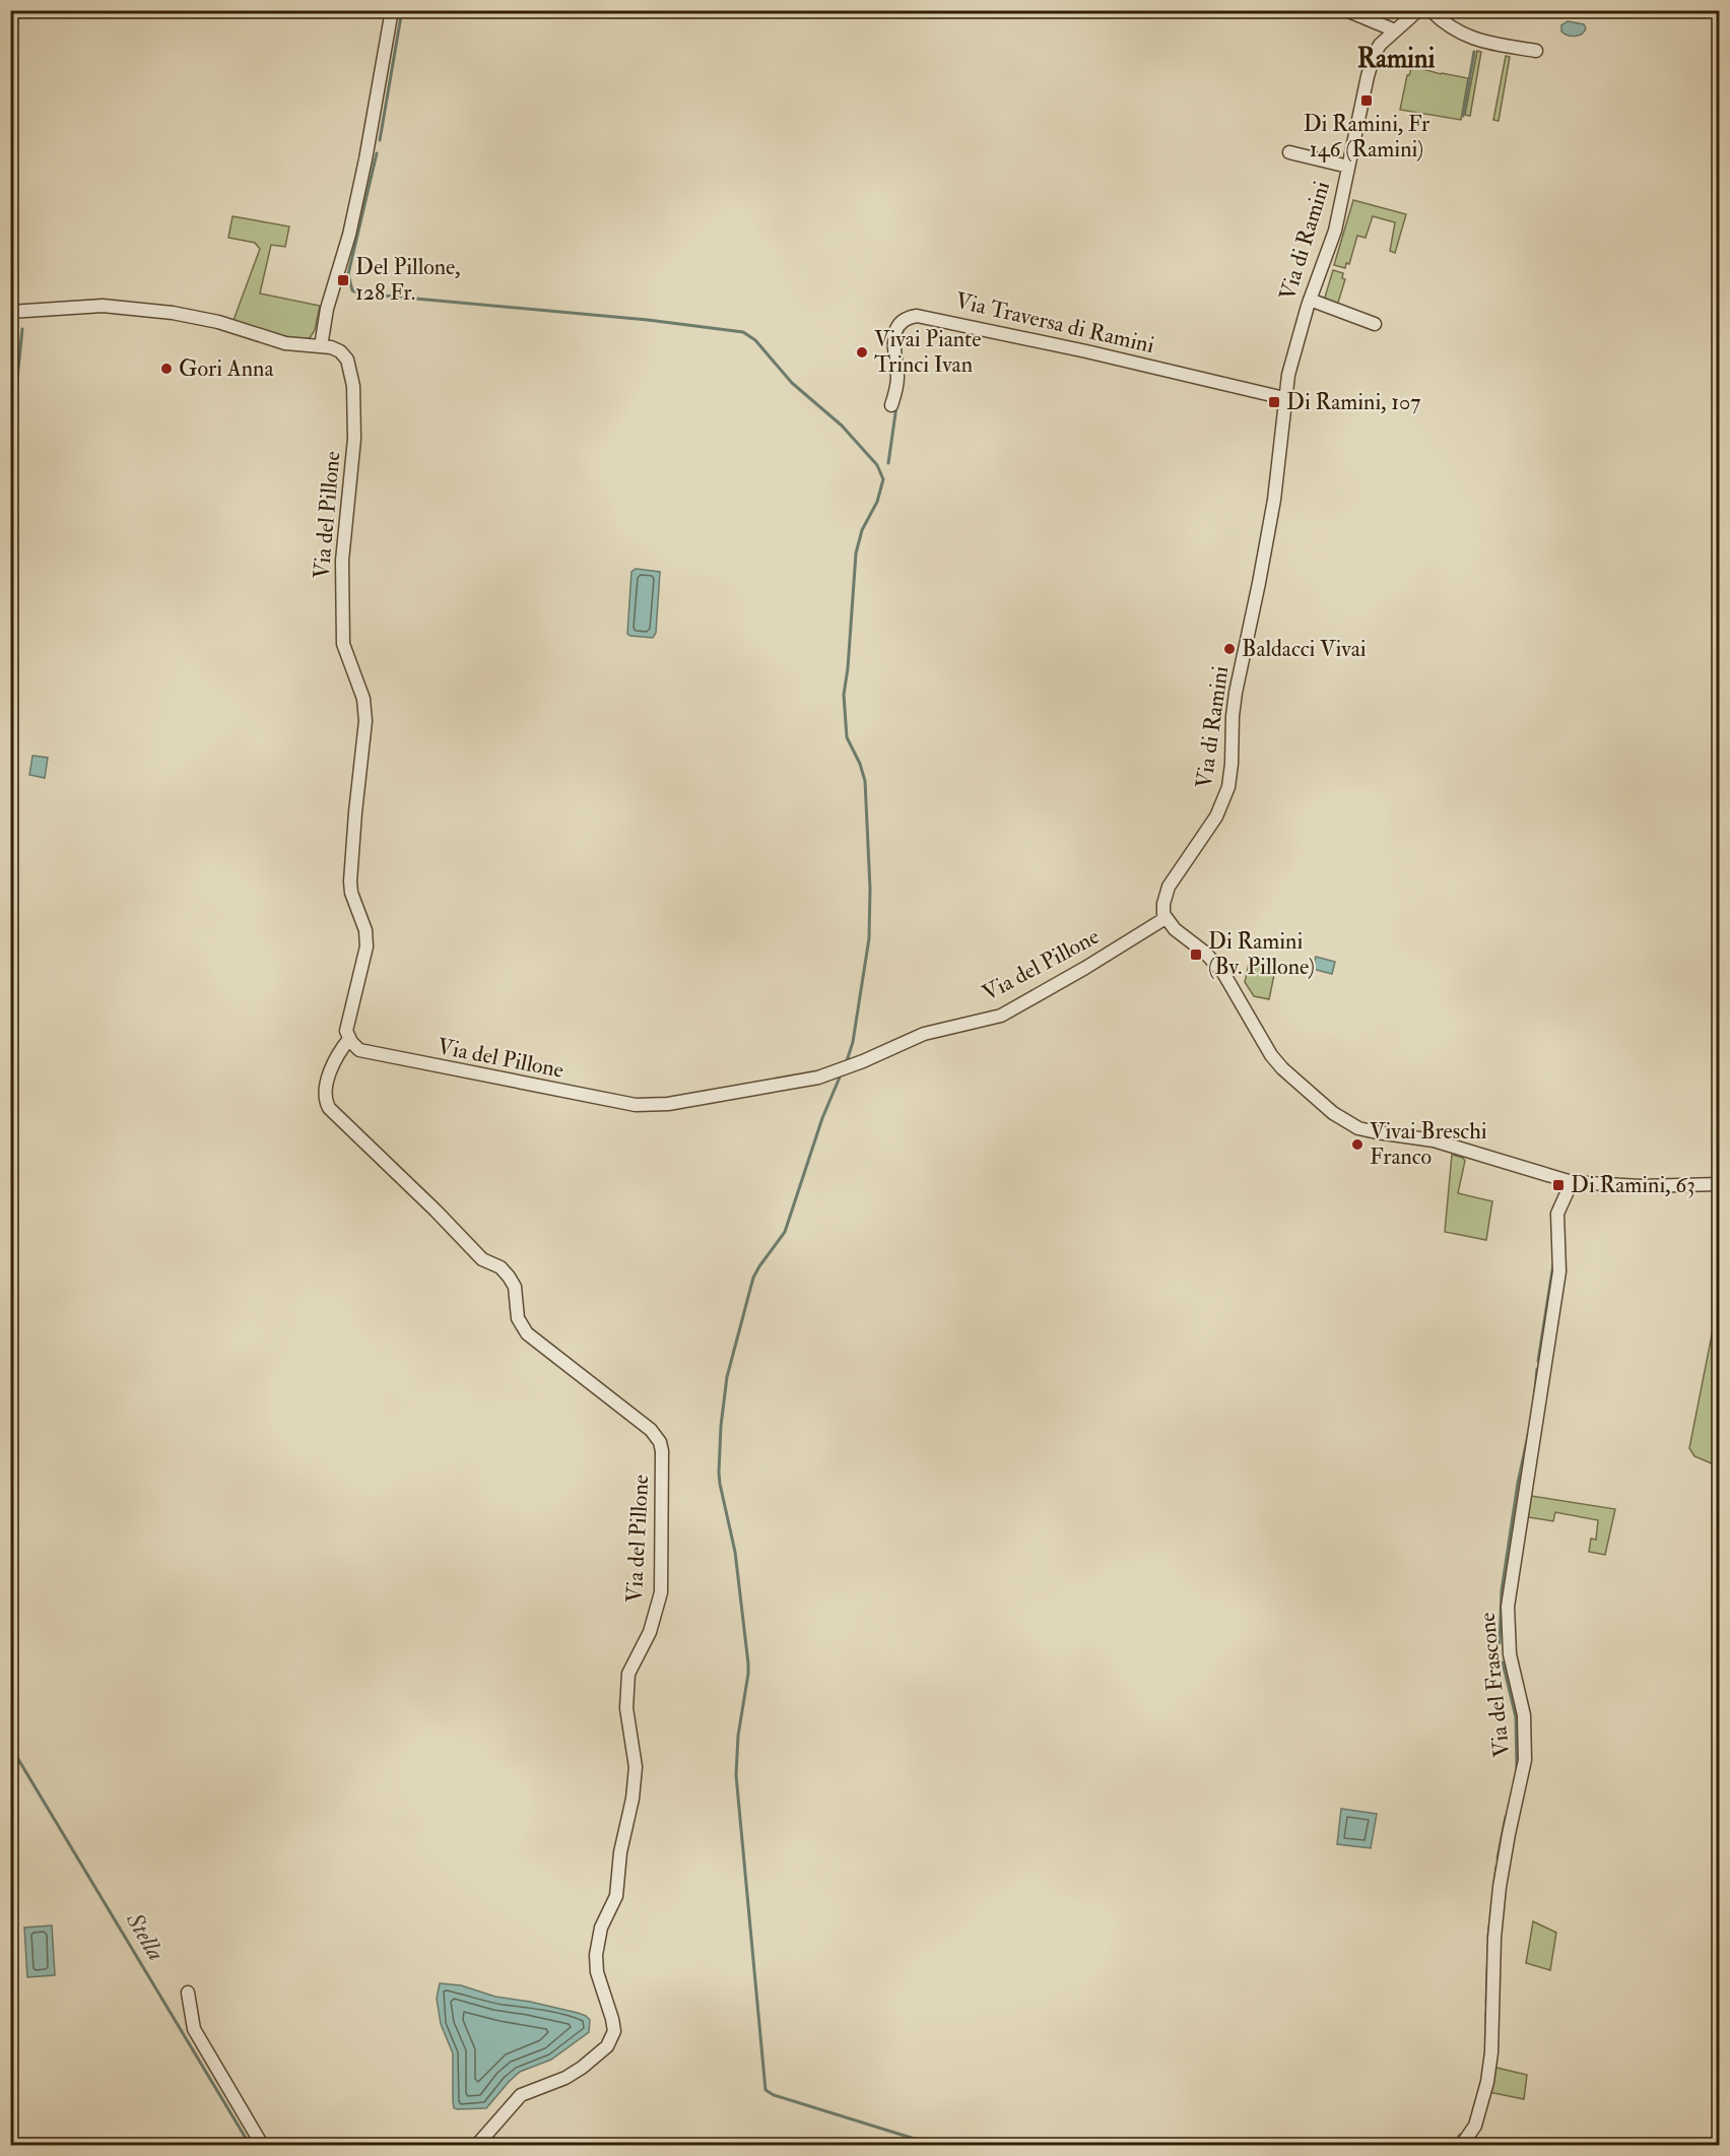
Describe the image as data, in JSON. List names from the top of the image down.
{
  "streets": {
    "street": [
      "Via di Ramini",
      "Via Traversa di Ramini",
      "Via del Pillone",
      "Via del Frascone"
    ]
  },
  "crossings": [
    ["Via di Ramini", "Via Traversa di Ramini"],
    ["Via di Ramini", "Via del Pillone"]
  ],
  "districts": ["Ramini"],
  "water": ["Stella"],
  "places": {
    "transit": [
      "Di Ramini, Fr 146 (Ramini)",
      "Del Pillone, 128 Fr.",
      "Di Ramini, 107",
      "Di Ramini (Bv. Pillone)",
      "Di Ramini, 63"
    ],
    "other": [
      "Vivai Piante Trinci Ivan",
      "Gori Anna",
      "Baldacci Vivai",
      "Vivai Breschi Franco"
    ]
  }
}
